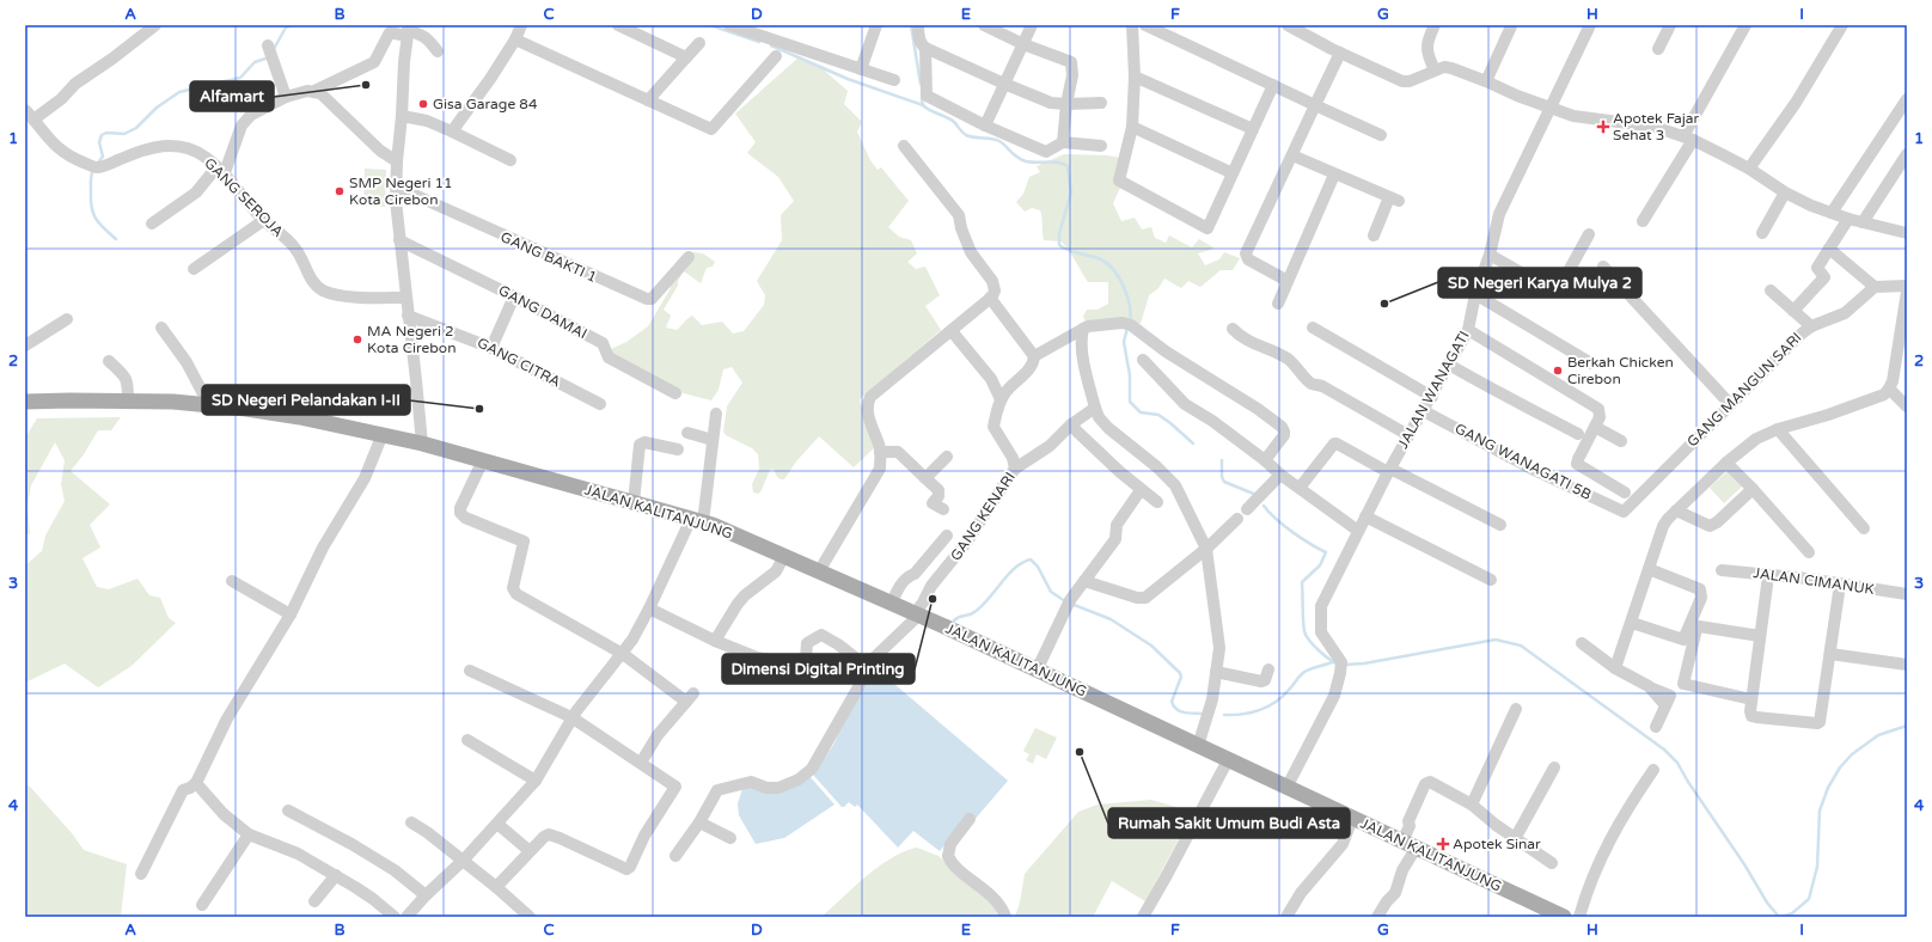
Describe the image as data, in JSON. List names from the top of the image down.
{
  "streets": {
    "main road": ["JALAN KALITANJUNG"],
    "street": [
      "GANG SEROJA",
      "GANG BAKTI 1",
      "GANG DAMAI",
      "GANG CITRA",
      "JALAN WANAGATI",
      "GANG MANGUN SARI",
      "GANG WANAGATI 5B",
      "GANG KENARI",
      "JALAN CIMANUK"
    ]
  },
  "crossings": [
    ["JALAN WANAGATI", "GANG WANAGATI 5B"],
    ["JALAN WANAGATI", "JALAN KALITANJUNG"],
    ["GANG MANGUN SARI", "GANG WANAGATI 5B"],
    ["JALAN KALITANJUNG", "GANG KENARI"]
  ],
  "places": {
    "other": [
      "Alfamart",
      "Gisa Garage 84",
      "SMP Negeri 11 Kota Cirebon",
      "SD Negeri Karya Mulya 2",
      "MA Negeri 2 Kota Cirebon",
      "Berkah Chicken Cirebon",
      "SD Negeri Pelandakan I-II",
      "Dimensi Digital Printing",
      "Rumah Sakit Umum Budi Asta"
    ],
    "health": ["Apotek Fajar Sehat 3", "Apotek Sinar"]
  },
  "grid": {
    "columns": [
      "A",
      "B",
      "C",
      "D",
      "E",
      "F",
      "G",
      "H",
      "I"
    ],
    "rows": [
      "1",
      "2",
      "3",
      "4"
    ]
  }
}
